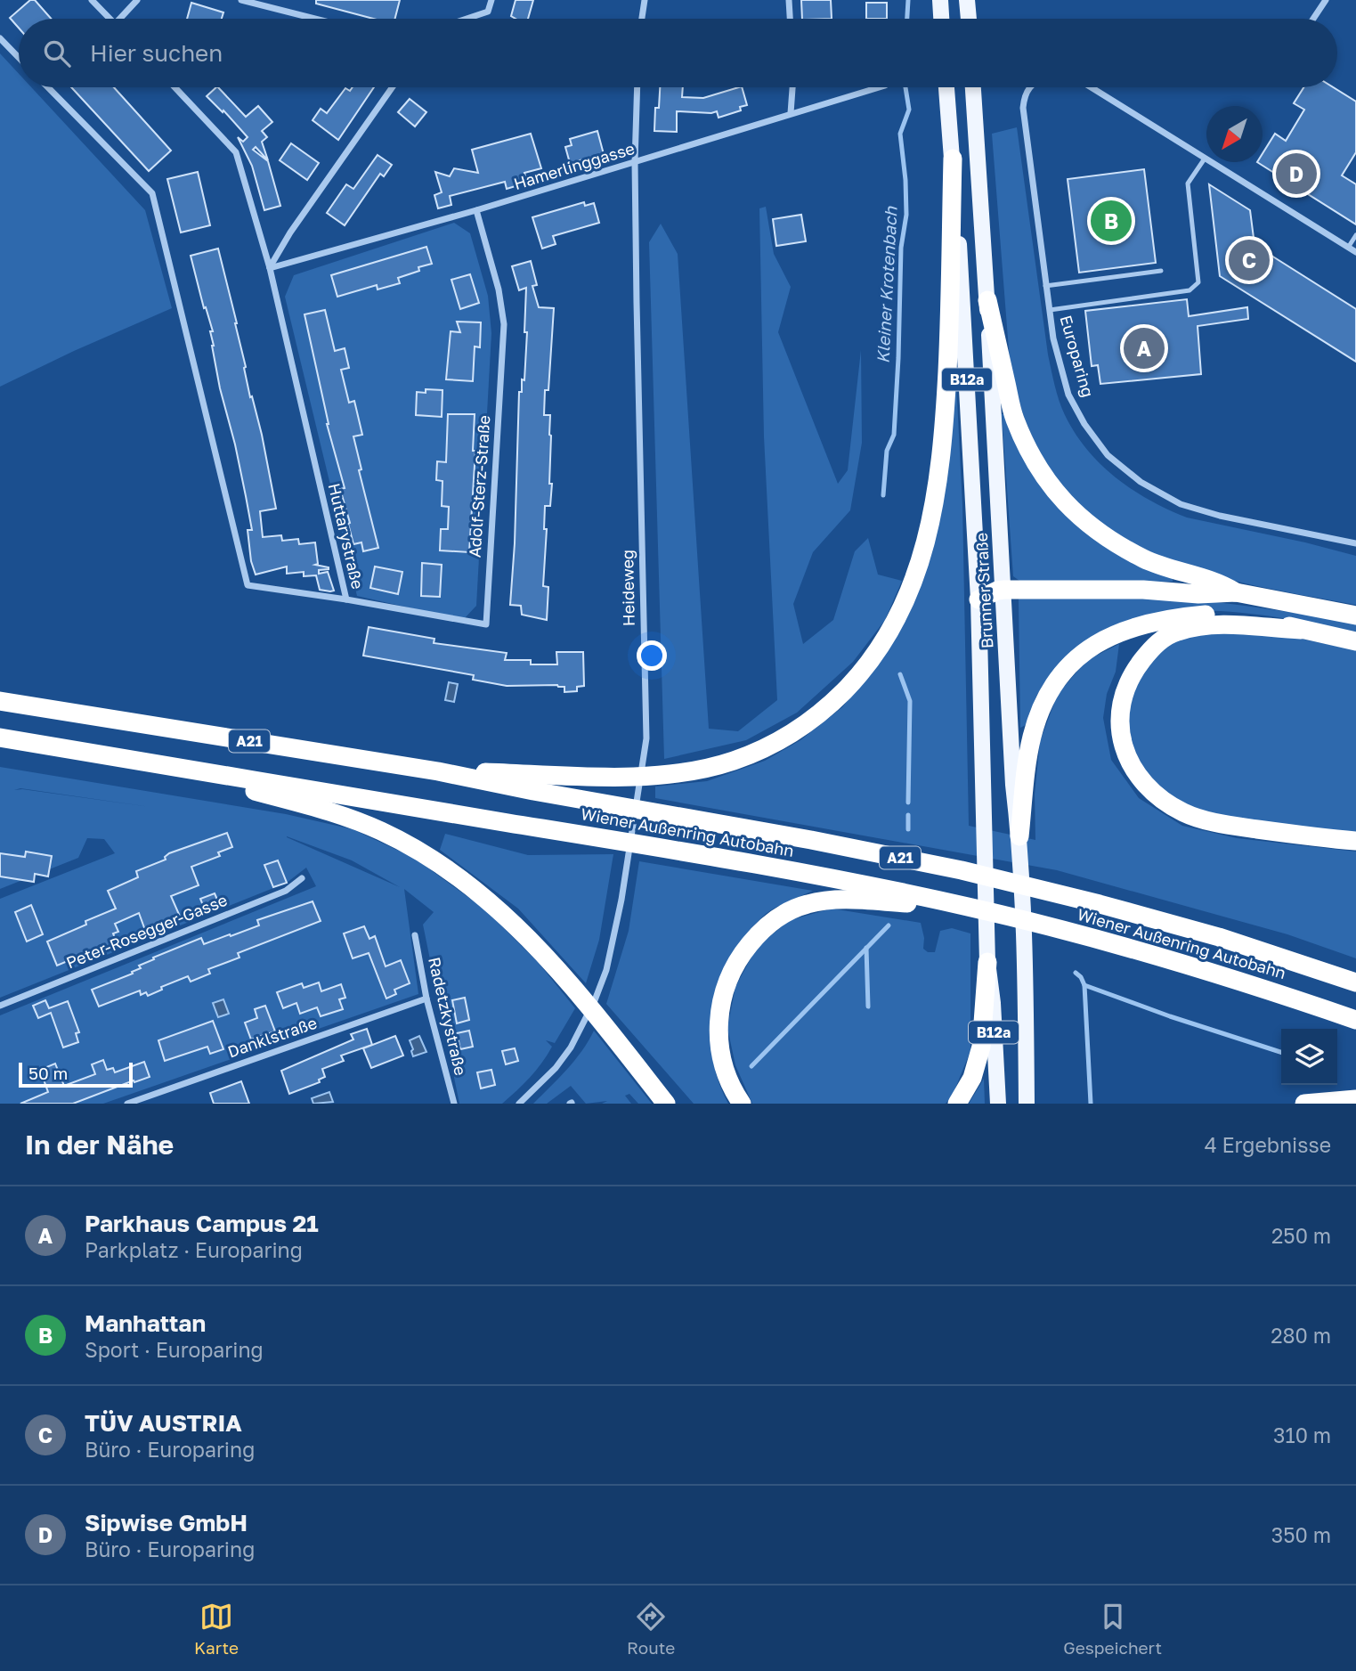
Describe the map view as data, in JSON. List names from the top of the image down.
{
  "streets": {
    "highway": ["A21", "Wiener Außenring Autobahn"],
    "main road": ["B12a", "Brunner Straße"],
    "street": [
      "Hamerlinggasse",
      "Europaring",
      "Adolf-Sterz-Straße",
      "Huttarystraße",
      "Heideweg",
      "Peter-Rosegger-Gasse",
      "Radetzkystraße",
      "Danklstraße"
    ]
  },
  "crossings": [
    ["Hamerlinggasse", "Adolf-Sterz-Straße"],
    ["Hamerlinggasse", "Huttarystraße"],
    ["Hamerlinggasse", "Heideweg"],
    ["Adolf-Sterz-Straße", "Huttarystraße"],
    ["Radetzkystraße", "Danklstraße"]
  ],
  "water": ["Kleiner Krotenbach"],
  "scale_bar": "50 m",
  "north": "bottom left",
  "page": {
    "search": "Hier suchen",
    "pins": [
      "D",
      "B",
      "C",
      "A"
    ],
    "scale": "50 m",
    "heading": ["In der Nähe", "4 Ergebnisse"],
    "list": [
      {
        "mark": "A",
        "name": "Parkhaus Campus 21",
        "note": "Parkplatz · Europaring",
        "value": "250 m"
      },
      {
        "mark": "B",
        "name": "Manhattan",
        "note": "Sport · Europaring",
        "value": "280 m"
      },
      {
        "mark": "C",
        "name": "TÜV AUSTRIA",
        "note": "Büro · Europaring",
        "value": "310 m"
      },
      {
        "mark": "D",
        "name": "Sipwise GmbH",
        "note": "Büro · Europaring",
        "value": "350 m"
      }
    ],
    "nav": ["Karte", "Route", "Gespeichert"]
  }
}
